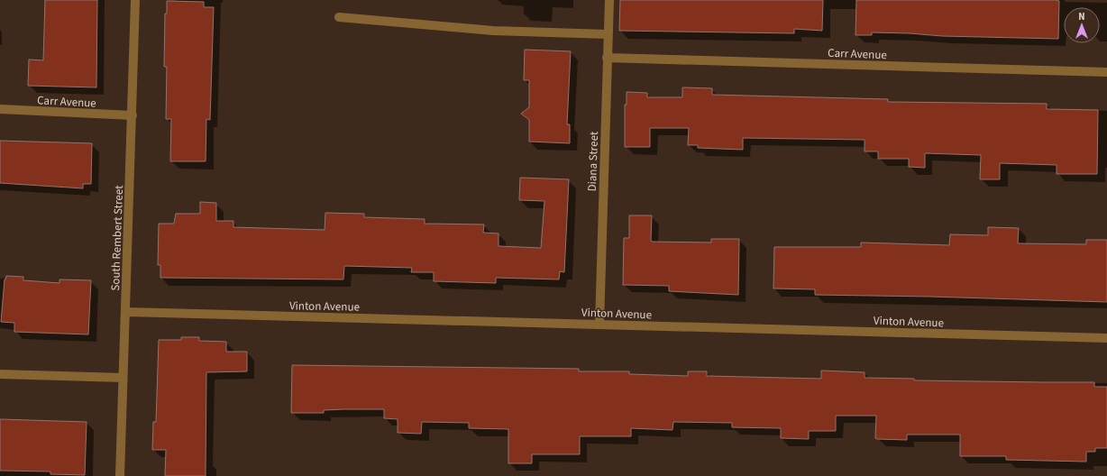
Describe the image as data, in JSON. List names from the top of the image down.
{
  "streets": {
    "street": [
      "Carr Avenue",
      "Diana Street",
      "South Rembert Street",
      "Vinton Avenue"
    ]
  },
  "crossings": [
    ["Carr Avenue", "Diana Street"],
    ["Carr Avenue", "South Rembert Street"],
    ["Diana Street", "Vinton Avenue"],
    ["South Rembert Street", "Vinton Avenue"]
  ],
  "north": "top"
}
